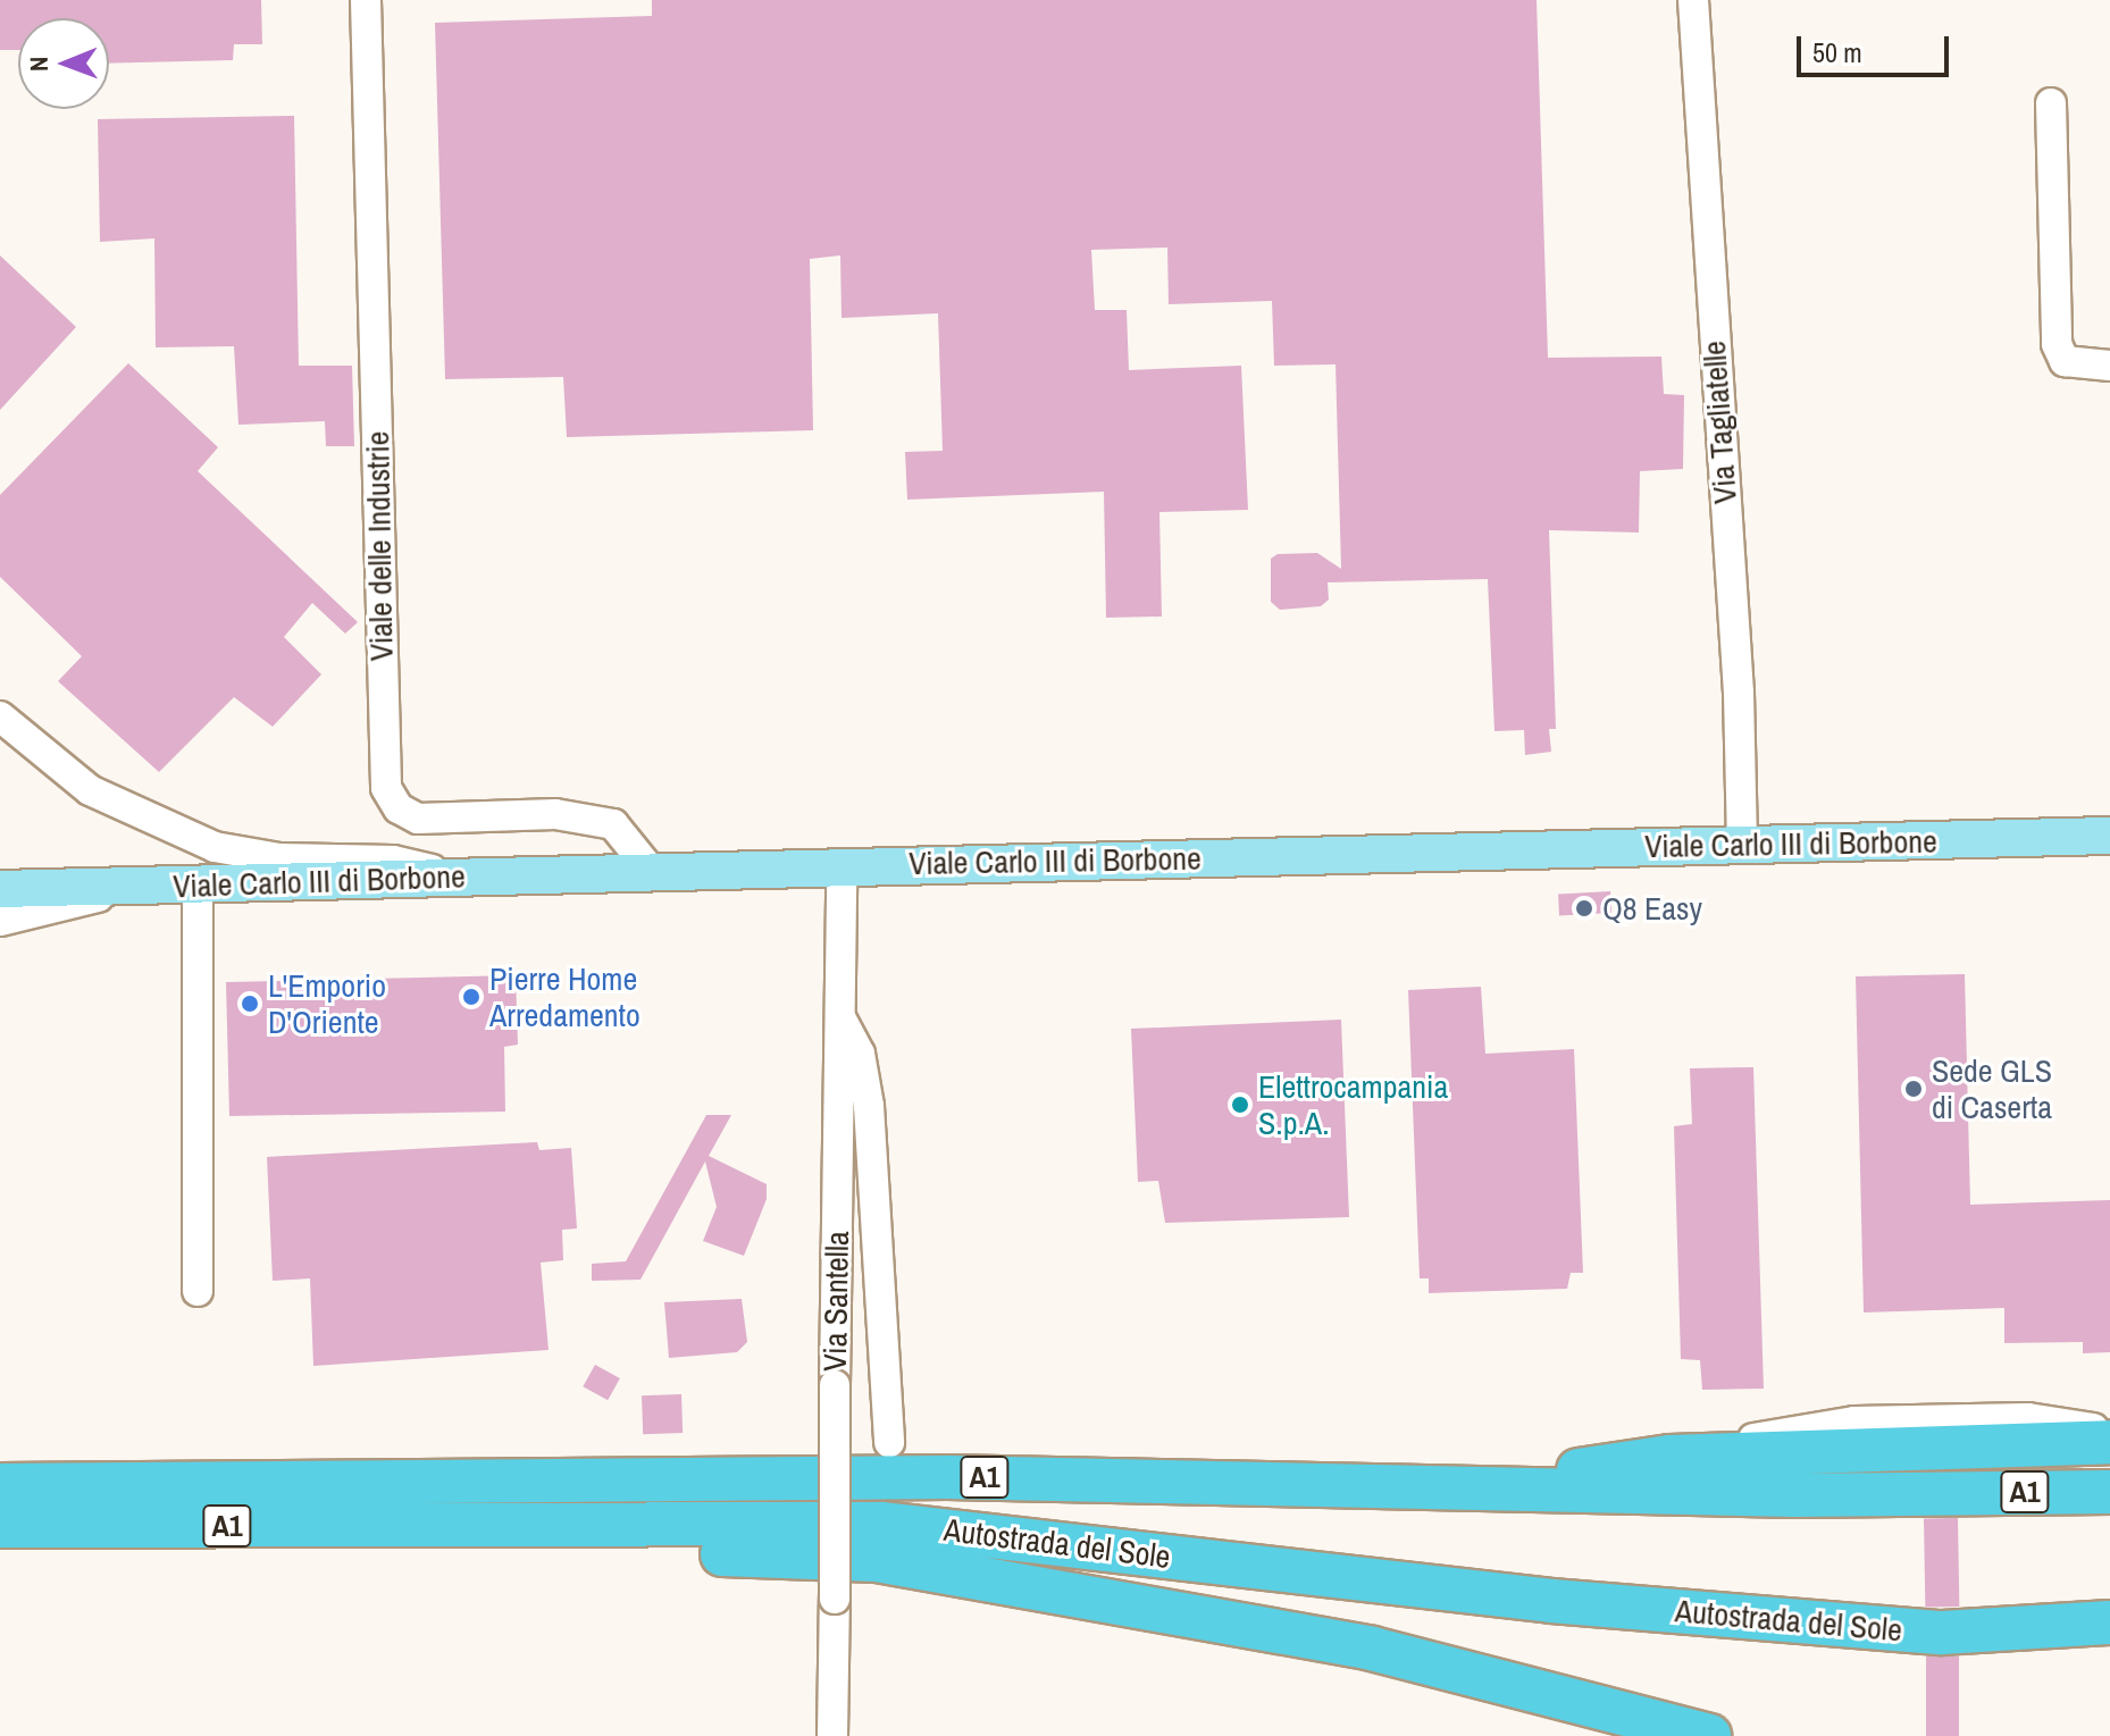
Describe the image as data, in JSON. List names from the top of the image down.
{
  "streets": {
    "highway": ["A1", "Autostrada del Sole"],
    "main road": ["Viale Carlo III di Borbone"],
    "street": ["Via Tagliatelle", "Viale delle Industrie", "Via Santella"]
  },
  "crossings": [
    ["Via Tagliatelle", "Viale Carlo III di Borbone"],
    ["Viale delle Industrie", "Viale Carlo III di Borbone"],
    ["Viale Carlo III di Borbone", "Via Santella"]
  ],
  "places": [
    "Q8 Easy",
    "Pierre Home Arredamento",
    "L'Emporio D'Oriente",
    "Sede GLS di Caserta",
    "Elettrocampania S.p.A."
  ],
  "scale_bar": "50 m",
  "north": "left"
}
